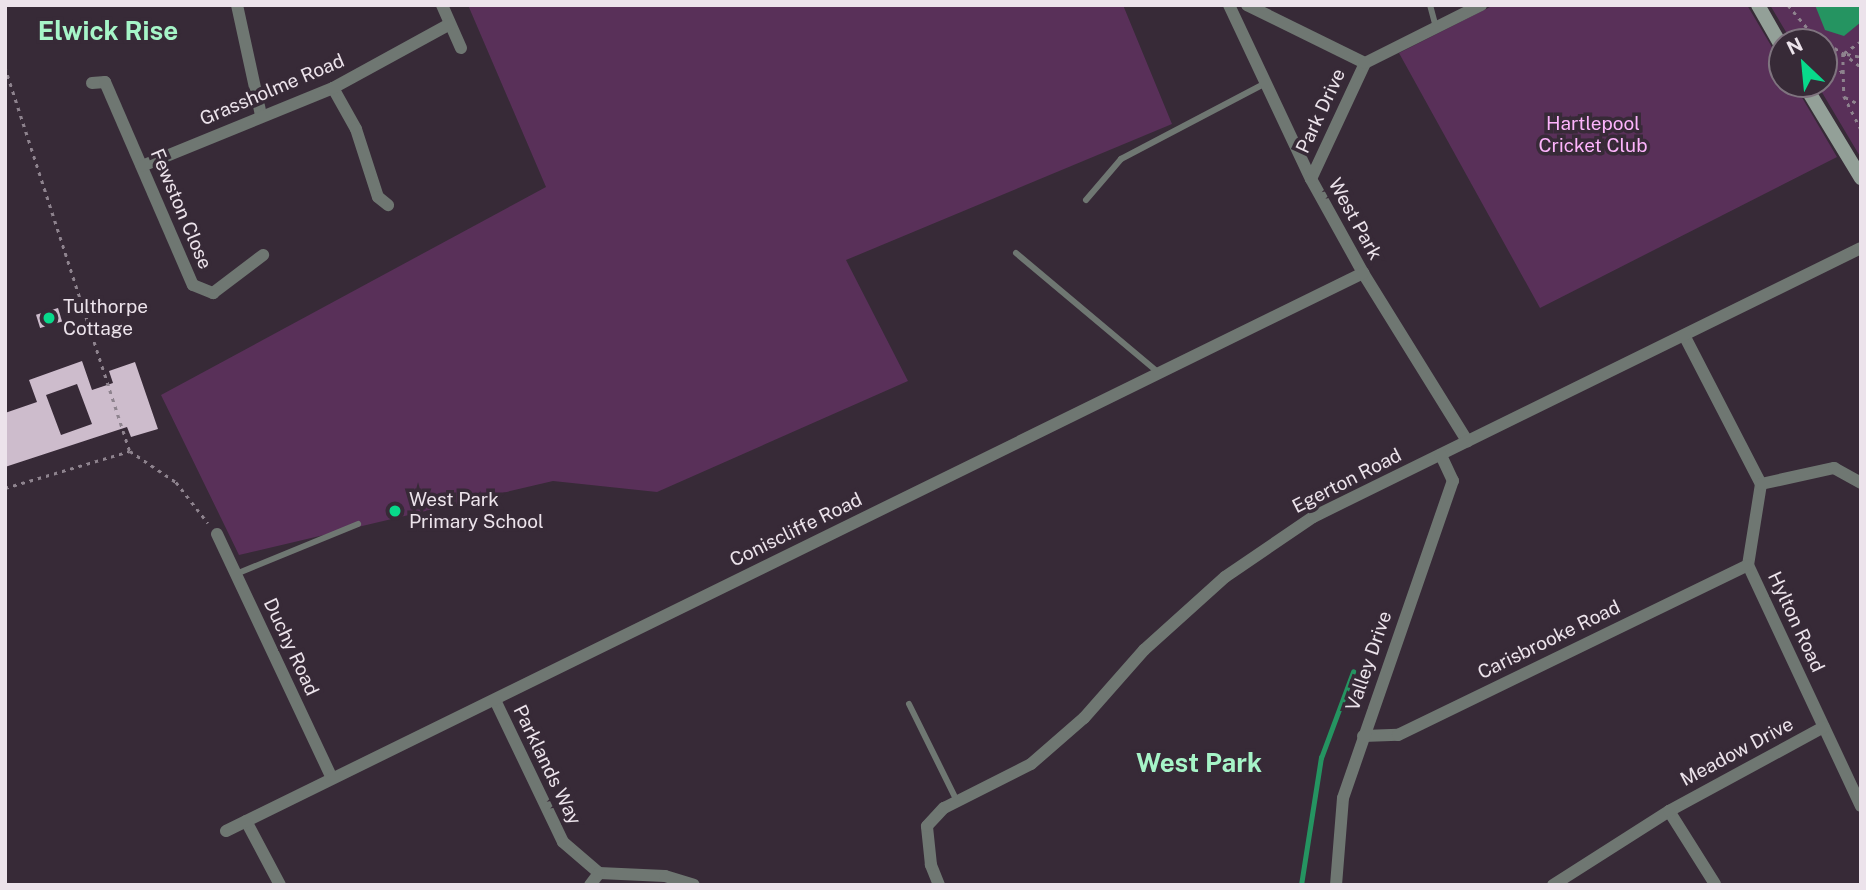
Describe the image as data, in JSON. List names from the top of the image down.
{
  "streets": {
    "street": [
      "Grassholme Road",
      "Park Drive",
      "Fewston Close",
      "West Park",
      "Egerton Road",
      "Coniscliffe Road",
      "Hylton Road",
      "Carisbrooke Road",
      "Duchy Road",
      "Valley Drive",
      "Meadow Drive",
      "Parklands Way"
    ]
  },
  "crossings": [
    ["Grassholme Road", "Fewston Close"],
    ["Park Drive", "West Park"],
    ["West Park", "Egerton Road"],
    ["West Park", "Coniscliffe Road"],
    ["Egerton Road", "Valley Drive"],
    ["Coniscliffe Road", "Duchy Road"],
    ["Coniscliffe Road", "Parklands Way"],
    ["Hylton Road", "Carisbrooke Road"],
    ["Hylton Road", "Meadow Drive"],
    ["Carisbrooke Road", "Valley Drive"]
  ],
  "districts": ["Elwick Rise", "West Park"],
  "parks": ["Hartlepool Cricket Club"],
  "places": ["Tulthorpe Cottage", "West Park Primary School"],
  "north": "top left"
}
